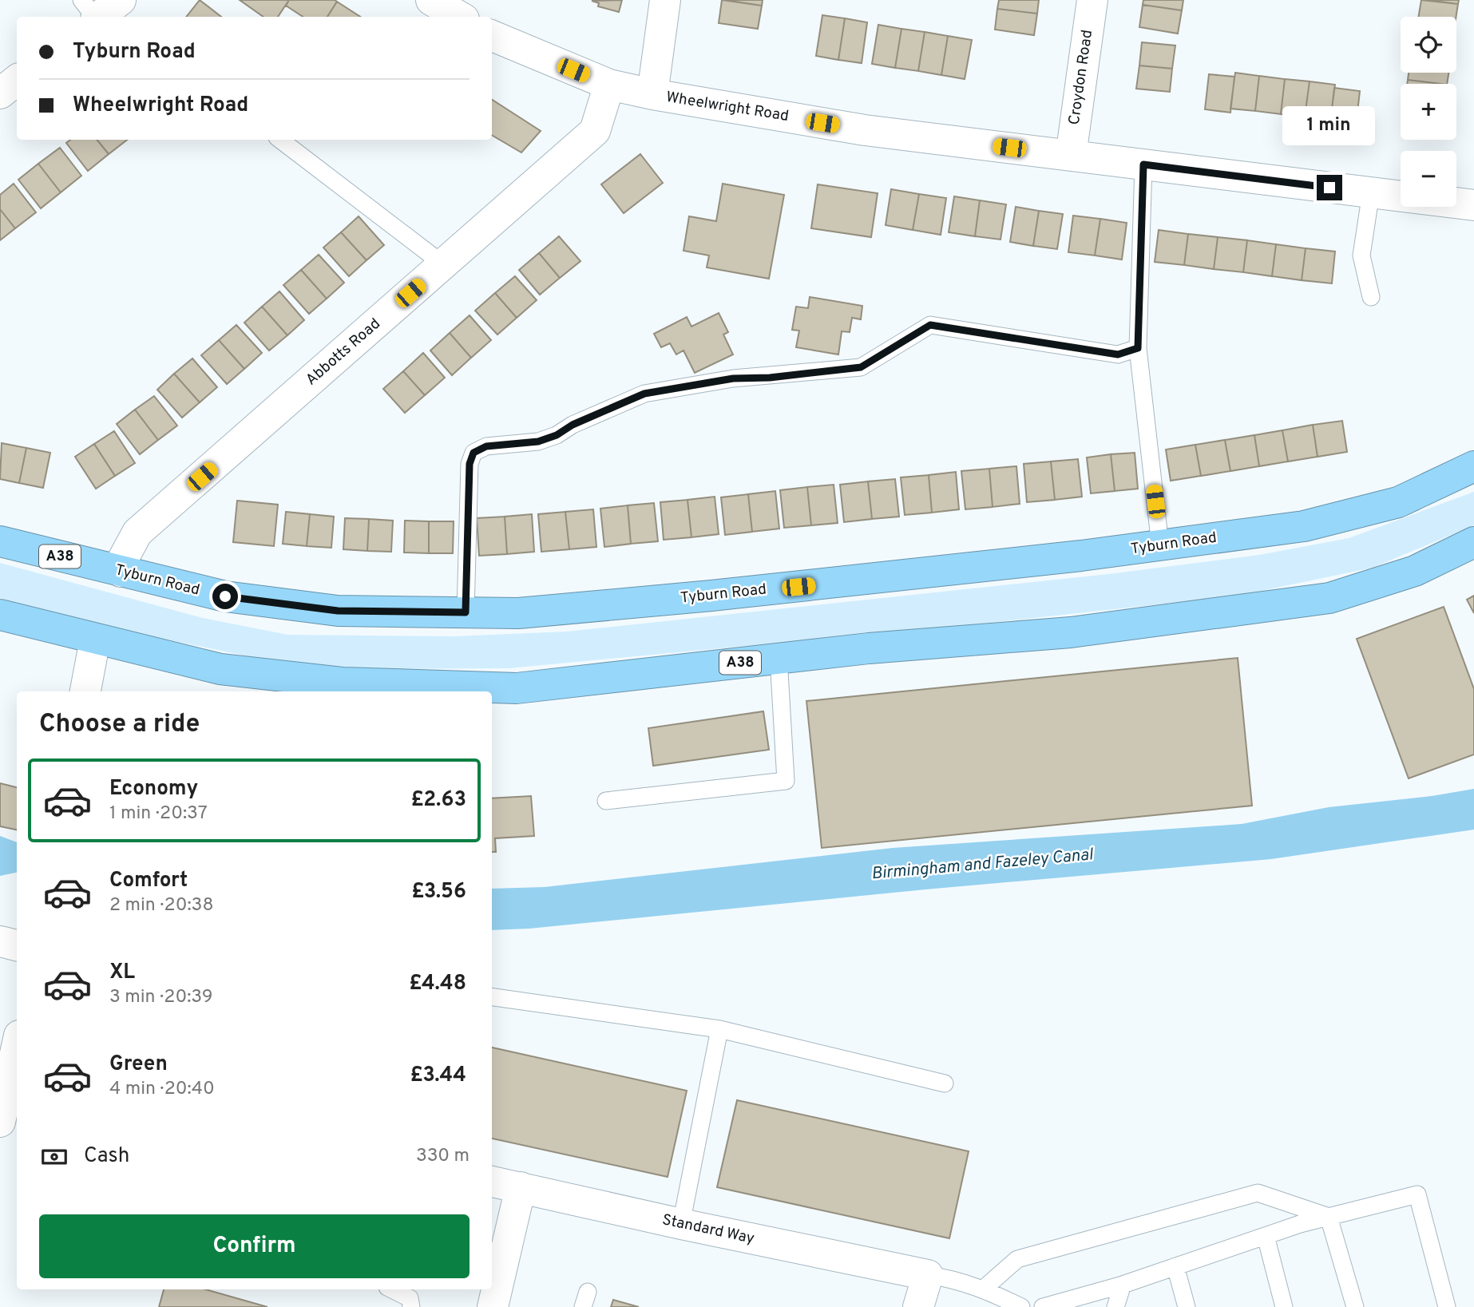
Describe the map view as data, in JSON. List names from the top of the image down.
{
  "streets": {
    "highway": ["Tyburn Road", "A38"],
    "street": [
      "Croydon Road",
      "Wheelwright Road",
      "Abbotts Road",
      "Standard Way"
    ]
  },
  "crossings": [
    ["Croydon Road", "Wheelwright Road"],
    ["Wheelwright Road", "Abbotts Road"],
    ["Abbotts Road", "Tyburn Road"]
  ],
  "water": ["Birmingham and Fazeley Canal"],
  "page": {
    "map_buttons": ["+", "−"],
    "banner": ["Tyburn Road", "Wheelwright Road"],
    "bubble": "1 min",
    "heading": "Choose a ride",
    "list": [
      {
        "name": "Economy",
        "note": "1 min · 20:37",
        "value": "£2.63"
      },
      {
        "name": "Comfort",
        "note": "2 min · 20:38",
        "value": "£3.56"
      },
      {
        "name": "XL",
        "note": "3 min · 20:39",
        "value": "£4.48"
      },
      {
        "name": "Green",
        "note": "4 min · 20:40",
        "value": "£3.44"
      }
    ],
    "pay": ["Cash", "330 m"],
    "buttons": "Confirm"
  }
}
